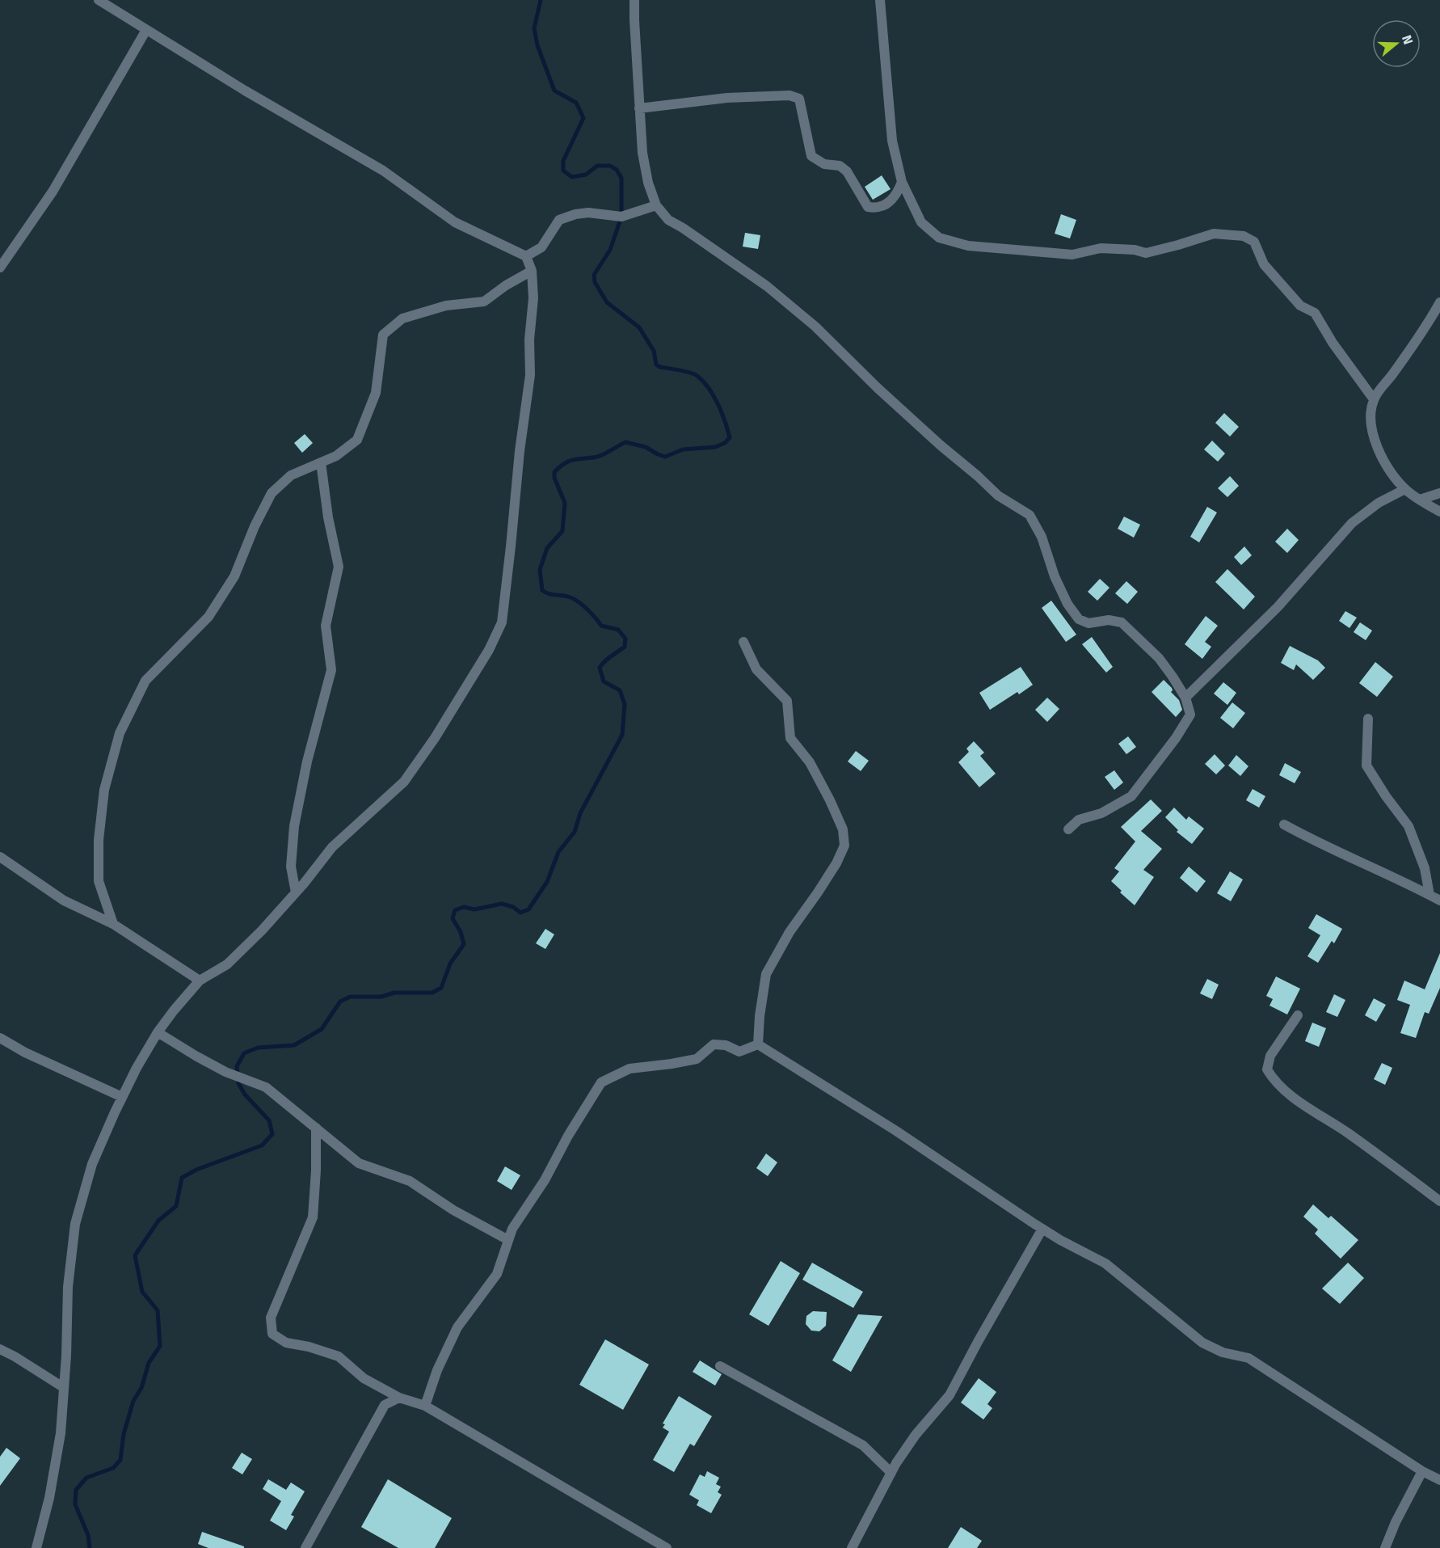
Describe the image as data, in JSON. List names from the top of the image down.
{
  "north": "right"
}
